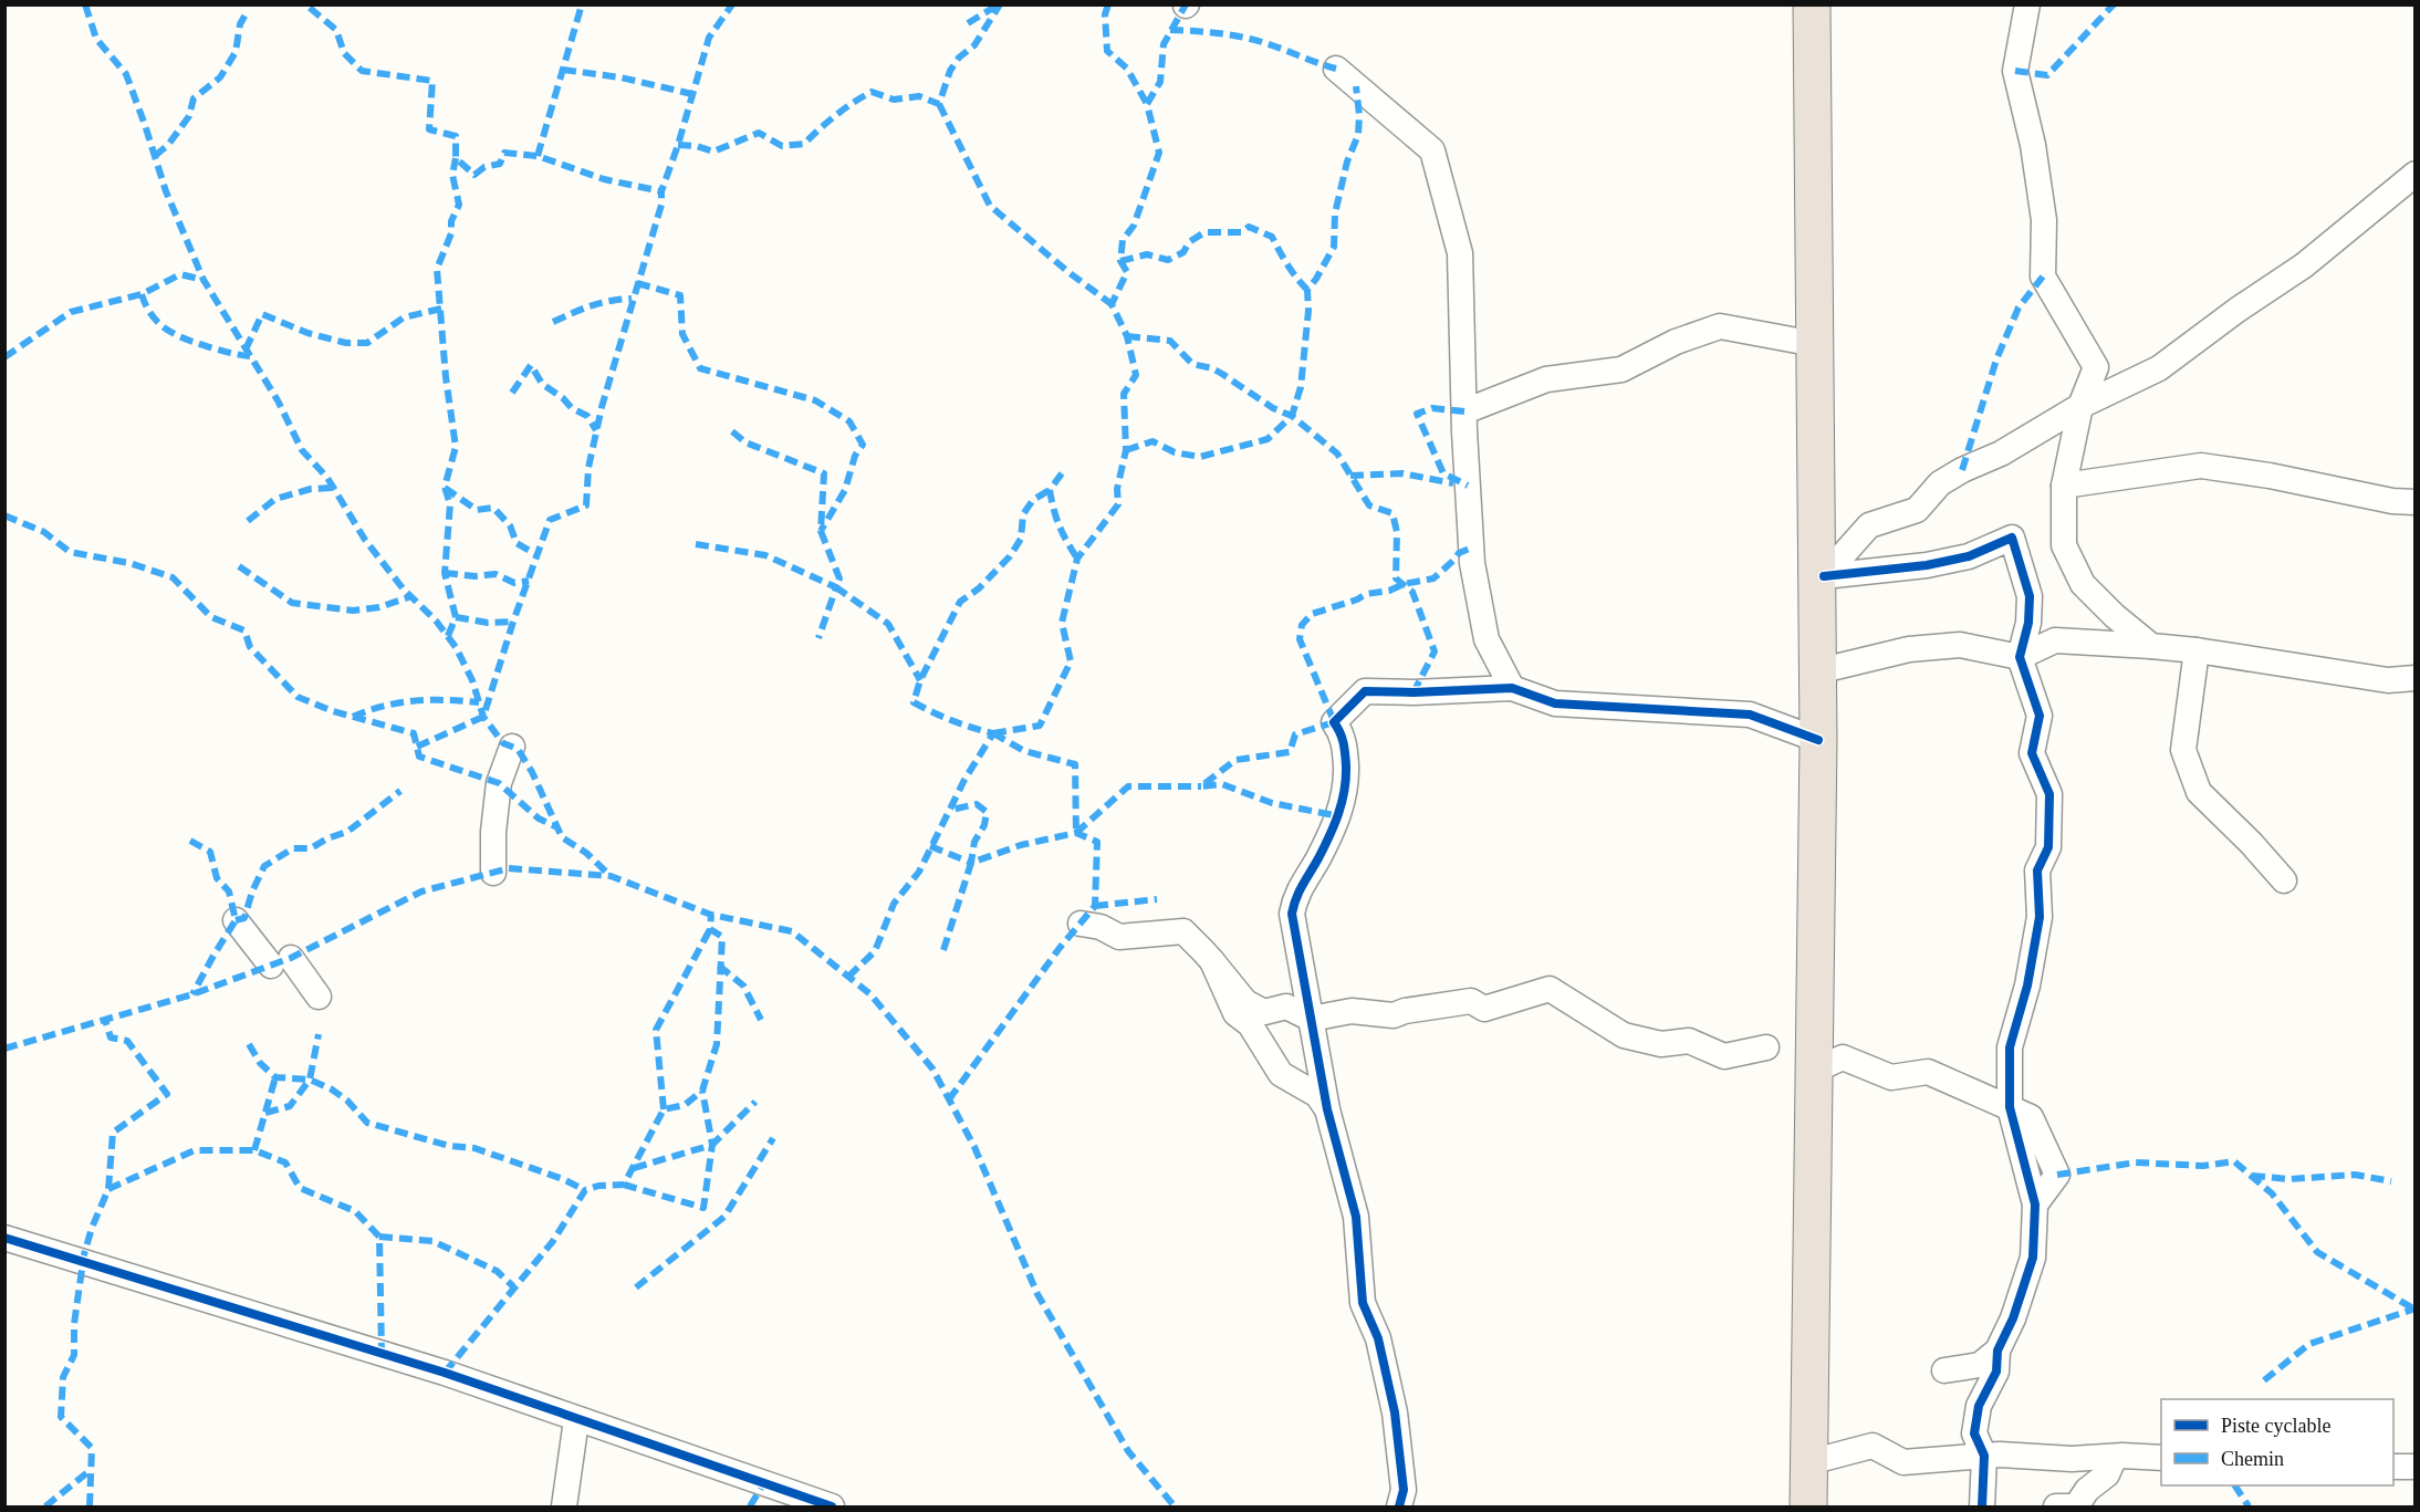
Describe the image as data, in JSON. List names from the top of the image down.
{
  "legend": ["Piste cyclable", "Chemin"]
}
